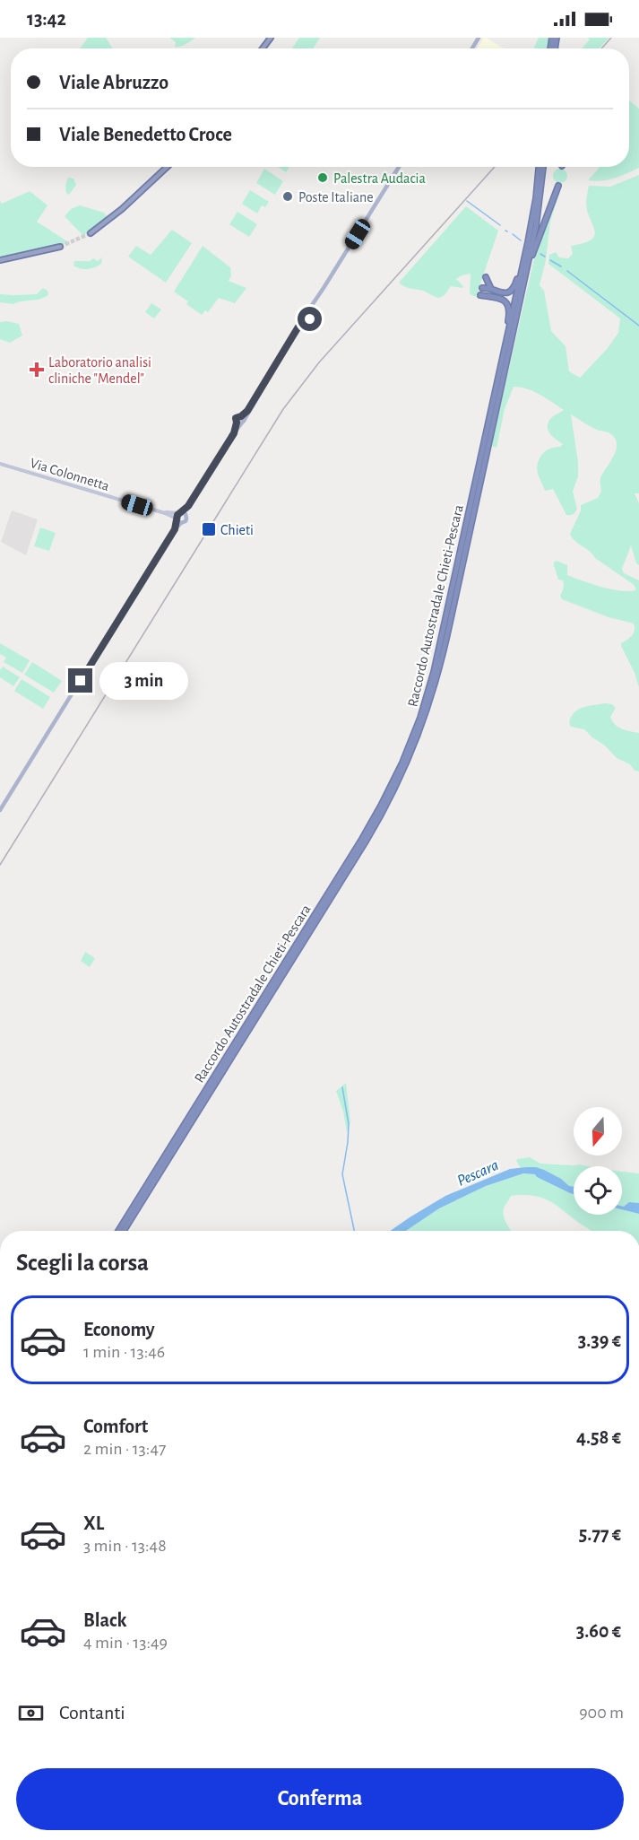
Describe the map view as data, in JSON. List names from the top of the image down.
{
  "streets": {
    "highway": ["Raccordo Autostradale Chieti-Pescara"],
    "main road": ["Via Colonnetta"]
  },
  "water": ["Pescara"],
  "places": {
    "other": ["Palestra Audacia", "Poste Italiane"],
    "health": ["Laboratorio analisi cliniche \"Mendel\""],
    "transit": ["Chieti"]
  },
  "north": "bottom",
  "page": {
    "status": "13:42",
    "banner": ["Viale Abruzzo", "Viale Benedetto Croce"],
    "bubble": "3 min",
    "heading": "Scegli la corsa",
    "list": [
      {
        "name": "Economy",
        "note": "1 min · 13:46",
        "value": "3.39 €"
      },
      {
        "name": "Comfort",
        "note": "2 min · 13:47",
        "value": "4.58 €"
      },
      {
        "name": "XL",
        "note": "3 min · 13:48",
        "value": "5.77 €"
      },
      {
        "name": "Black",
        "note": "4 min · 13:49",
        "value": "3.60 €"
      }
    ],
    "pay": ["Contanti", "900 m"],
    "buttons": "Conferma"
  }
}
